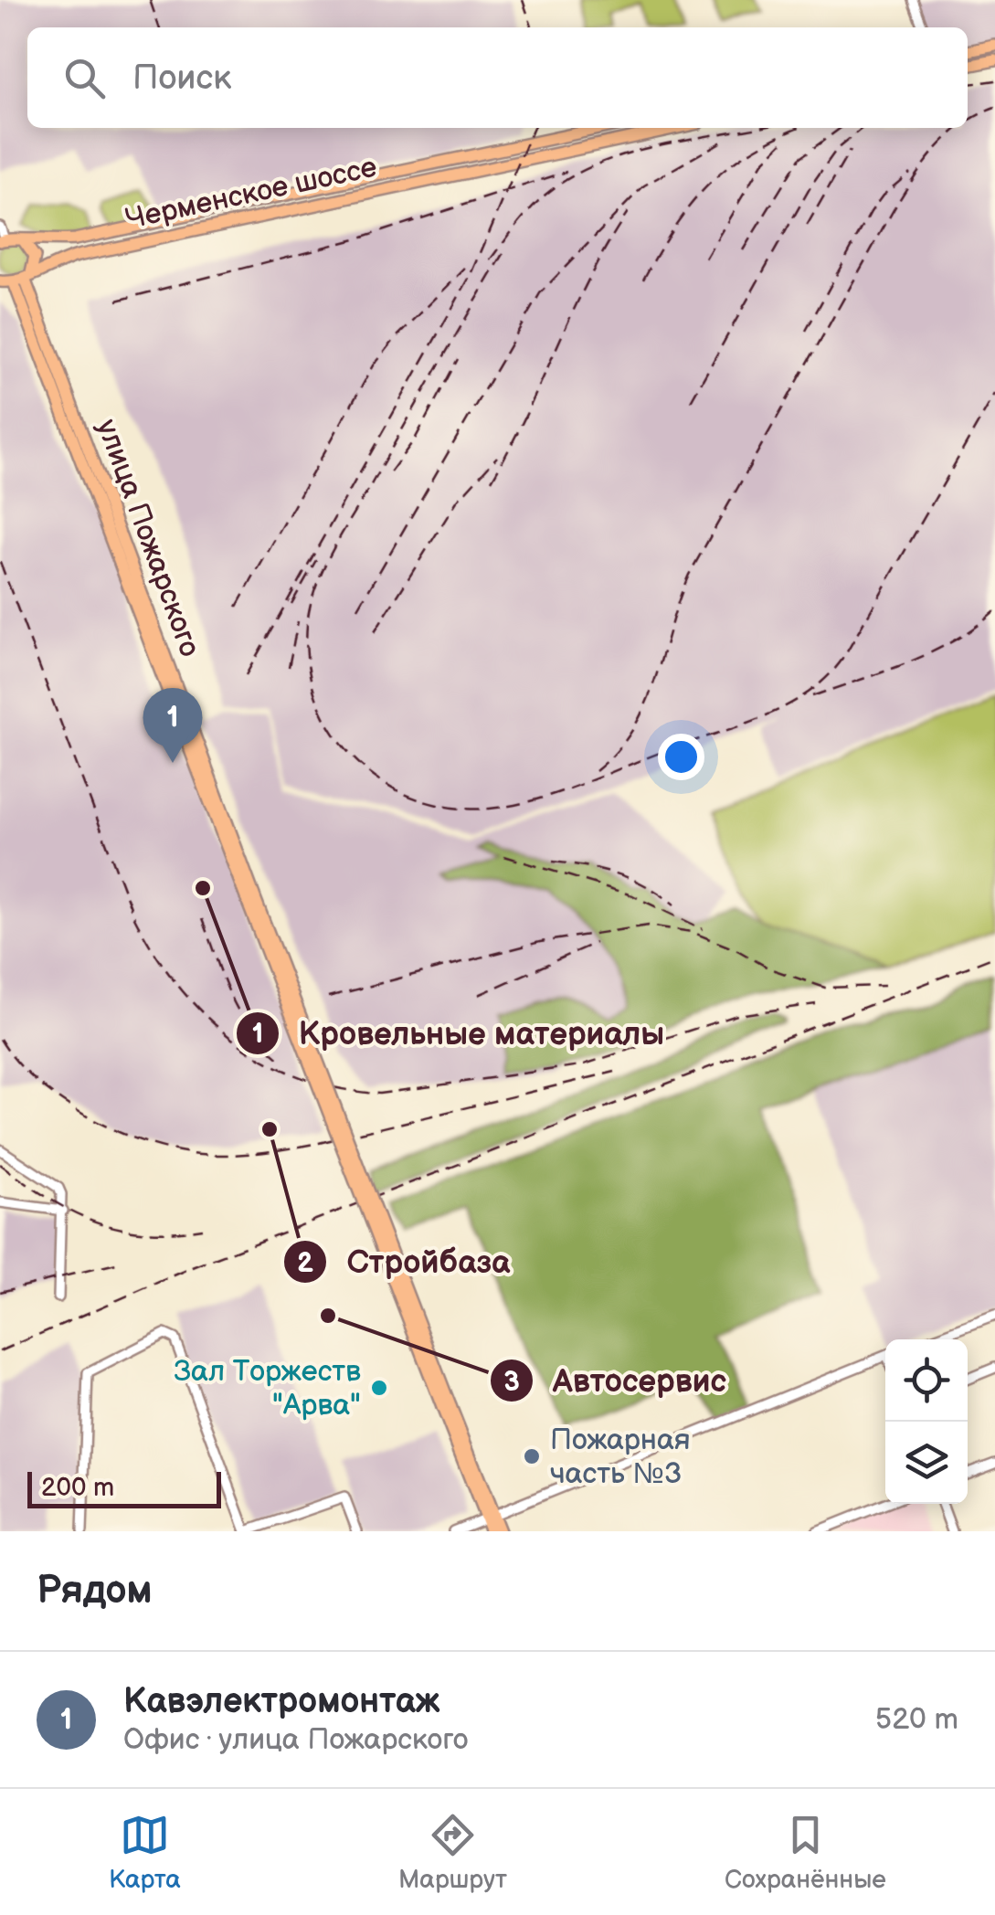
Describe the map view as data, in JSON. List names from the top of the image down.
{
  "streets": {
    "main road": ["Черменское шоссе", "улица Пожарского"]
  },
  "crossings": [
    ["Черменское шоссе", "улица Пожарского"]
  ],
  "places": [
    "Кровельные материалы",
    "Стройбаза",
    "Автосервис",
    "Зал Торжеств \"Арва\"",
    "Пожарная часть №3"
  ],
  "scale_bar": "200 m",
  "page": {
    "search": "Поиск",
    "pins": "1",
    "scale": "200 m",
    "heading": "Рядом",
    "list": [
      {
        "mark": "1",
        "name": "Кавэлектромонтаж",
        "note": "Офис · улица Пожарского",
        "value": "520 m"
      }
    ],
    "nav": ["Карта", "Маршрут", "Сохранённые"]
  }
}
